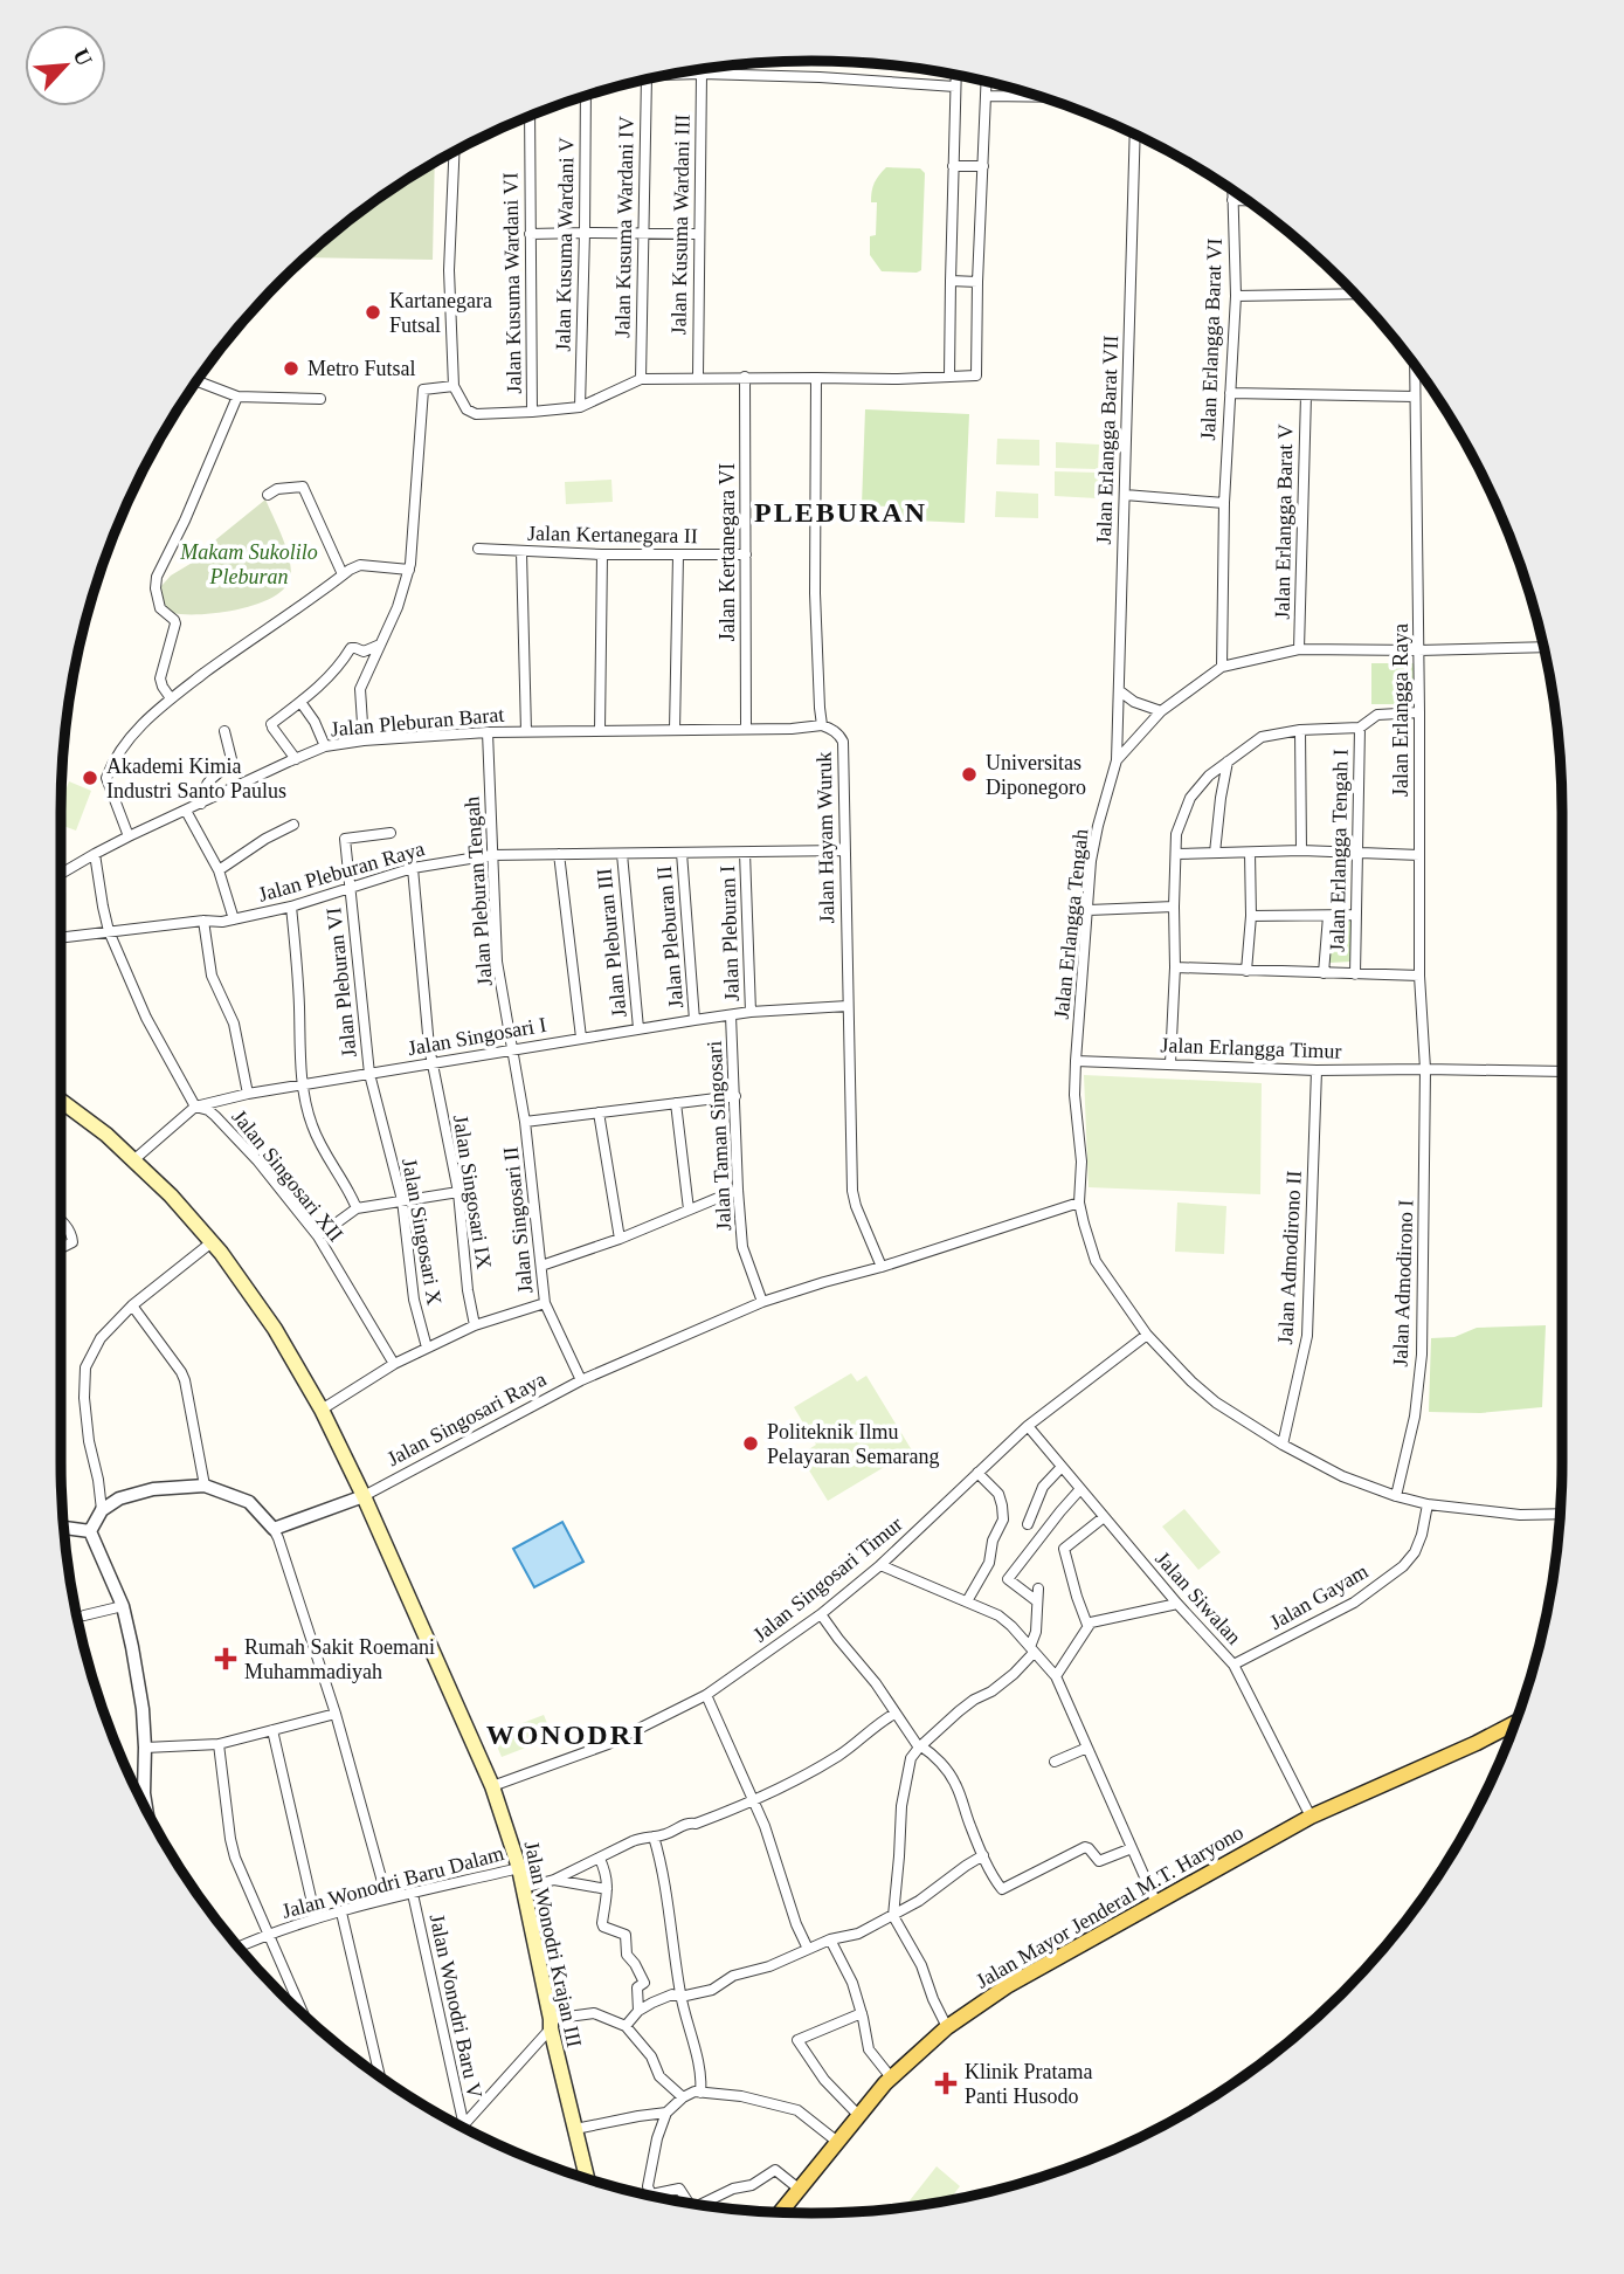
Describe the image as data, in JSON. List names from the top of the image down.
{
  "streets": {
    "main road": ["Jalan Mayor Jenderal M.T. Haryono", "Jalan Wonodri Krajan III"],
    "street": [
      "Jalan Kusuma Wardani III",
      "Jalan Kusuma Wardani IV",
      "Jalan Kusuma Wardani V",
      "Jalan Kusuma Wardani VI",
      "Jalan Erlangga Barat VI",
      "Jalan Erlangga Barat VII",
      "Jalan Erlangga Barat V",
      "Jalan Kertanegara II",
      "Jalan Kertanegara VI",
      "Jalan Erlangga Raya",
      "Jalan Pleburan Barat",
      "Jalan Hayam Wuruk",
      "Jalan Erlangga Tengah I",
      "Jalan Pleburan Raya",
      "Jalan Pleburan Tengah",
      "Jalan Erlangga Tengah",
      "Jalan Pleburan I",
      "Jalan Pleburan II",
      "Jalan Pleburan III",
      "Jalan Pleburan VI",
      "Jalan Singosari I",
      "Jalan Erlangga Timur",
      "Jalan Taman Singosari",
      "Jalan Singosari XII",
      "Jalan Singosari IX",
      "Jalan Singosari II",
      "Jalan Singosari X",
      "Jalan Admodirono II",
      "Jalan Admodirono I",
      "Jalan Singosari Raya",
      "Jalan Singosari Timur",
      "Jalan Gayam",
      "Jalan Siwalan",
      "Jalan Wonodri Baru Dalam",
      "Jalan Wonodri Baru V"
    ]
  },
  "crossings": [
    ["Jalan Erlangga Barat VI", "Jalan Erlangga Tengah"],
    ["Jalan Erlangga Barat VII", "Jalan Erlangga Tengah"],
    ["Jalan Erlangga Barat V", "Jalan Erlangga Tengah"],
    ["Jalan Kertanegara II", "Jalan Kertanegara VI"],
    ["Jalan Kertanegara VI", "Jalan Pleburan Barat"],
    ["Jalan Erlangga Raya", "Jalan Erlangga Tengah"],
    ["Jalan Erlangga Raya", "Jalan Erlangga Timur"],
    ["Jalan Erlangga Raya", "Jalan Admodirono I"],
    ["Jalan Pleburan Barat", "Jalan Hayam Wuruk"],
    ["Jalan Pleburan Barat", "Jalan Pleburan Tengah"],
    ["Jalan Hayam Wuruk", "Jalan Pleburan Raya"],
    ["Jalan Hayam Wuruk", "Jalan Singosari I"],
    ["Jalan Hayam Wuruk", "Jalan Singosari Raya"],
    ["Jalan Pleburan Raya", "Jalan Pleburan Tengah"],
    ["Jalan Pleburan Raya", "Jalan Pleburan I"],
    ["Jalan Pleburan Raya", "Jalan Pleburan II"],
    ["Jalan Pleburan Raya", "Jalan Pleburan III"],
    ["Jalan Pleburan Raya", "Jalan Pleburan VI"],
    ["Jalan Pleburan Raya", "Jalan Singosari IX"],
    ["Jalan Pleburan Tengah", "Jalan Singosari I"],
    ["Jalan Pleburan Tengah", "Jalan Singosari II"],
    ["Jalan Erlangga Tengah", "Jalan Erlangga Timur"],
    ["Jalan Pleburan I", "Jalan Singosari I"],
    ["Jalan Pleburan II", "Jalan Singosari I"],
    ["Jalan Pleburan III", "Jalan Singosari I"],
    ["Jalan Pleburan VI", "Jalan Singosari I"],
    ["Jalan Pleburan VI", "Jalan Singosari X"],
    ["Jalan Singosari I", "Jalan Taman Singosari"],
    ["Jalan Singosari I", "Jalan Singosari XII"],
    ["Jalan Singosari I", "Jalan Singosari IX"],
    ["Jalan Singosari I", "Jalan Singosari II"],
    ["Jalan Singosari I", "Jalan Singosari X"],
    ["Jalan Erlangga Timur", "Jalan Admodirono II"],
    ["Jalan Erlangga Timur", "Jalan Admodirono I"],
    ["Jalan Taman Singosari", "Jalan Singosari Raya"],
    ["Jalan Singosari II", "Jalan Singosari Raya"],
    ["Jalan Singosari Raya", "Jalan Wonodri Krajan III"],
    ["Jalan Singosari Timur", "Jalan Siwalan"],
    ["Jalan Singosari Timur", "Jalan Wonodri Krajan III"],
    ["Jalan Gayam", "Jalan Siwalan"],
    ["Jalan Siwalan", "Jalan Mayor Jenderal M.T. Haryono"],
    ["Jalan Wonodri Baru Dalam", "Jalan Wonodri Krajan III"],
    ["Jalan Wonodri Baru Dalam", "Jalan Wonodri Baru V"]
  ],
  "districts": ["PLEBURAN", "WONODRI"],
  "parks": ["Makam Sukolilo Pleburan"],
  "places": {
    "other": [
      "Kartanegara Futsal",
      "Metro Futsal",
      "Universitas Diponegoro",
      "Akademi Kimia Industri Santo Paulus",
      "Politeknik Ilmu Pelayaran Semarang"
    ],
    "health": ["Rumah Sakit Roemani Muhammadiyah", "Klinik Pratama Panti Husodo"]
  },
  "north": "top right"
}
